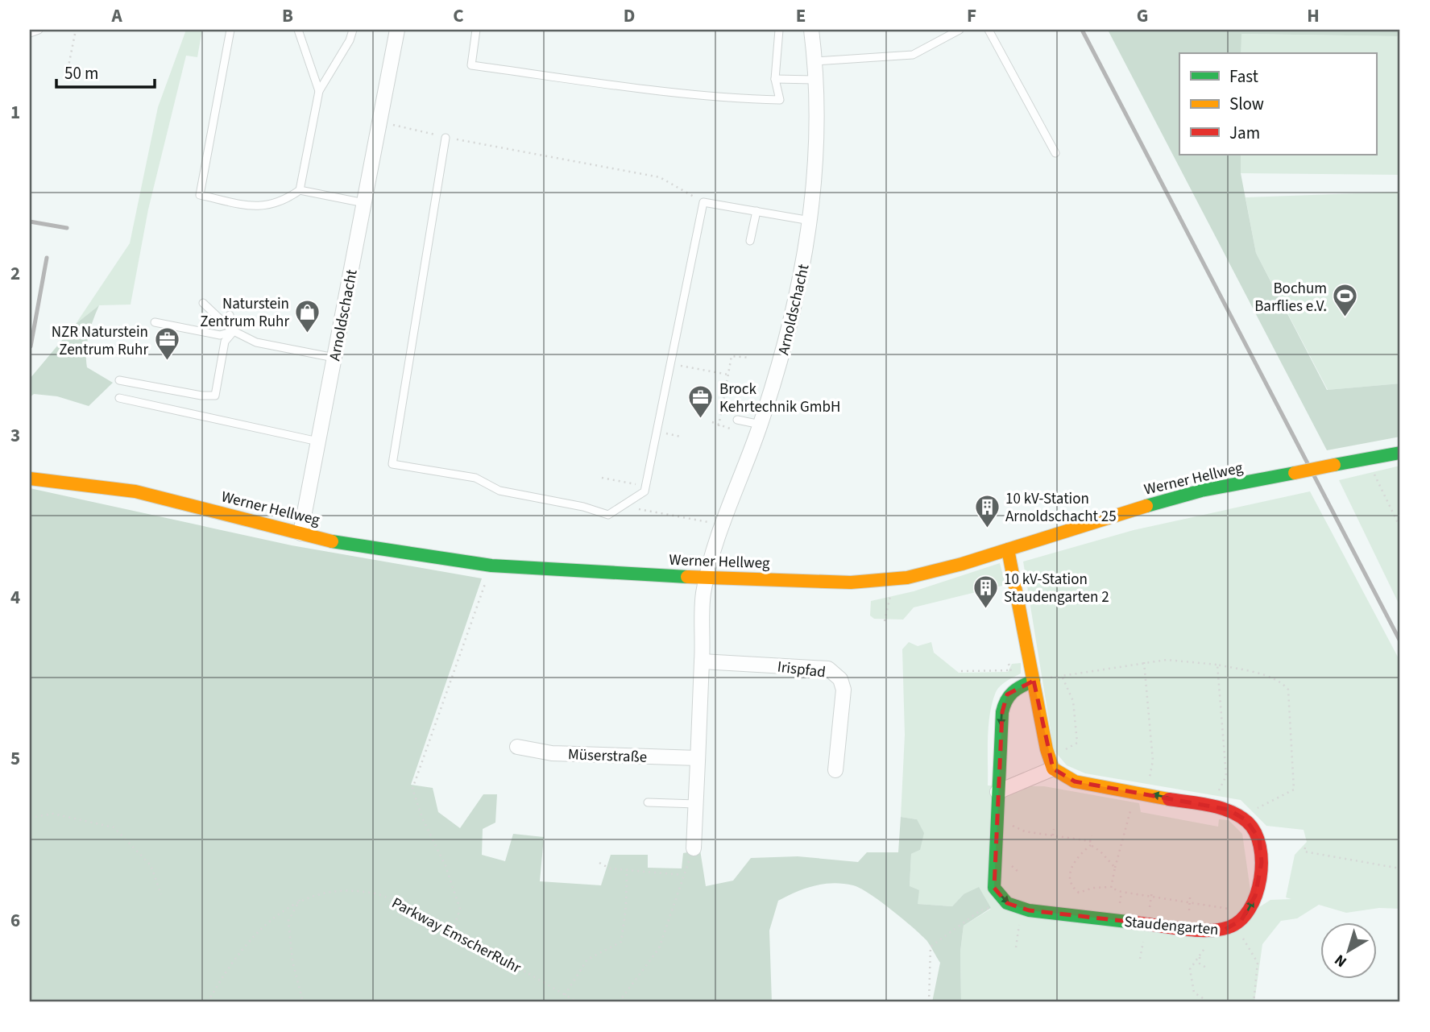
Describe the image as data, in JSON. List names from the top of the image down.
{
  "streets": {
    "main road": ["Werner Hellweg", "Staudengarten"],
    "street": ["Arnoldschacht", "Irispfad", "Müserstraße"],
    "path": ["Parkway EmscherRuhr"]
  },
  "crossings": [
    ["Arnoldschacht", "Werner Hellweg"]
  ],
  "places": {
    "sports": ["Bochum Barflies e.V."],
    "shop": ["Naturstein Zentrum Ruhr"],
    "office": ["NZR Naturstein Zentrum Ruhr", "Brock Kehrtechnik GmbH"],
    "building": ["10 kV-Station Arnoldschacht 25", "10 kV-Station Staudengarten 2"]
  },
  "legend": ["Fast", "Slow", "Jam"],
  "scale_bar": "50 m",
  "north": "bottom left",
  "grid": {
    "columns": [
      "A",
      "B",
      "C",
      "D",
      "E",
      "F",
      "G",
      "H"
    ],
    "rows": [
      "1",
      "2",
      "3",
      "4",
      "5",
      "6"
    ]
  }
}
